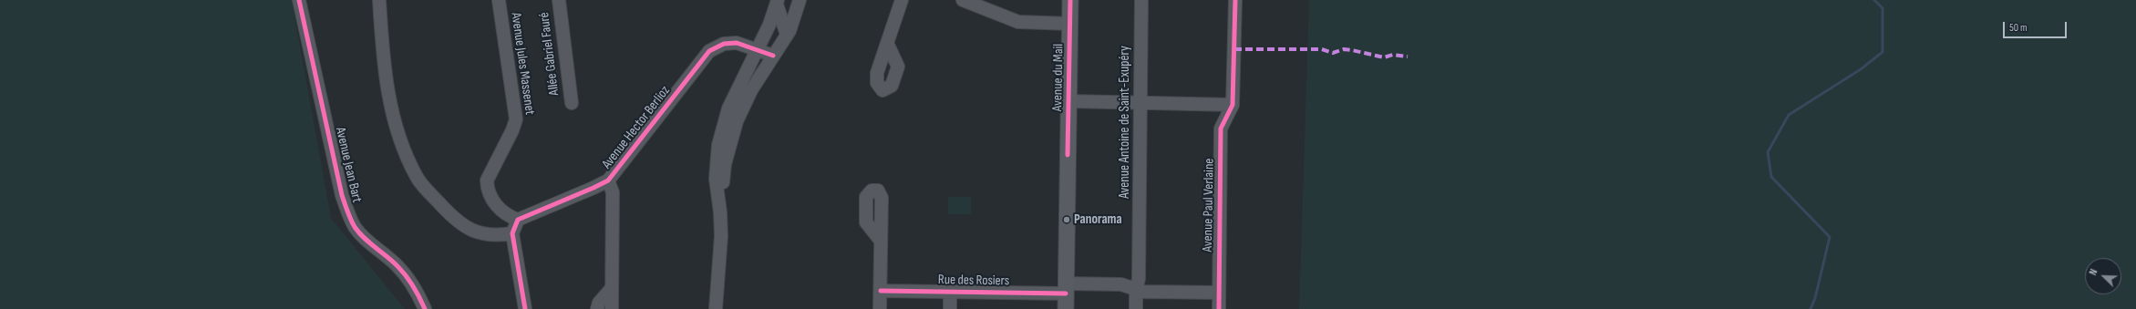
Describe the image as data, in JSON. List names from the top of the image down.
{
  "streets": {
    "main road": ["Avenue du Mail"],
    "street": [
      "Allée Gabriel Fauré",
      "Avenue Jules Massenet",
      "Avenue Antoine de Saint-Exupéry",
      "Avenue Hector Berlioz",
      "Avenue Jean Bart",
      "Avenue Paul Verlaine",
      "Rue des Rosiers"
    ]
  },
  "crossings": [
    ["Avenue Jules Massenet", "Avenue Hector Berlioz"],
    ["Avenue du Mail", "Rue des Rosiers"],
    ["Avenue Antoine de Saint-Exupéry", "Rue des Rosiers"],
    ["Avenue Paul Verlaine", "Rue des Rosiers"]
  ],
  "places": ["Panorama"],
  "scale_bar": "50 m",
  "north": "top left"
}
